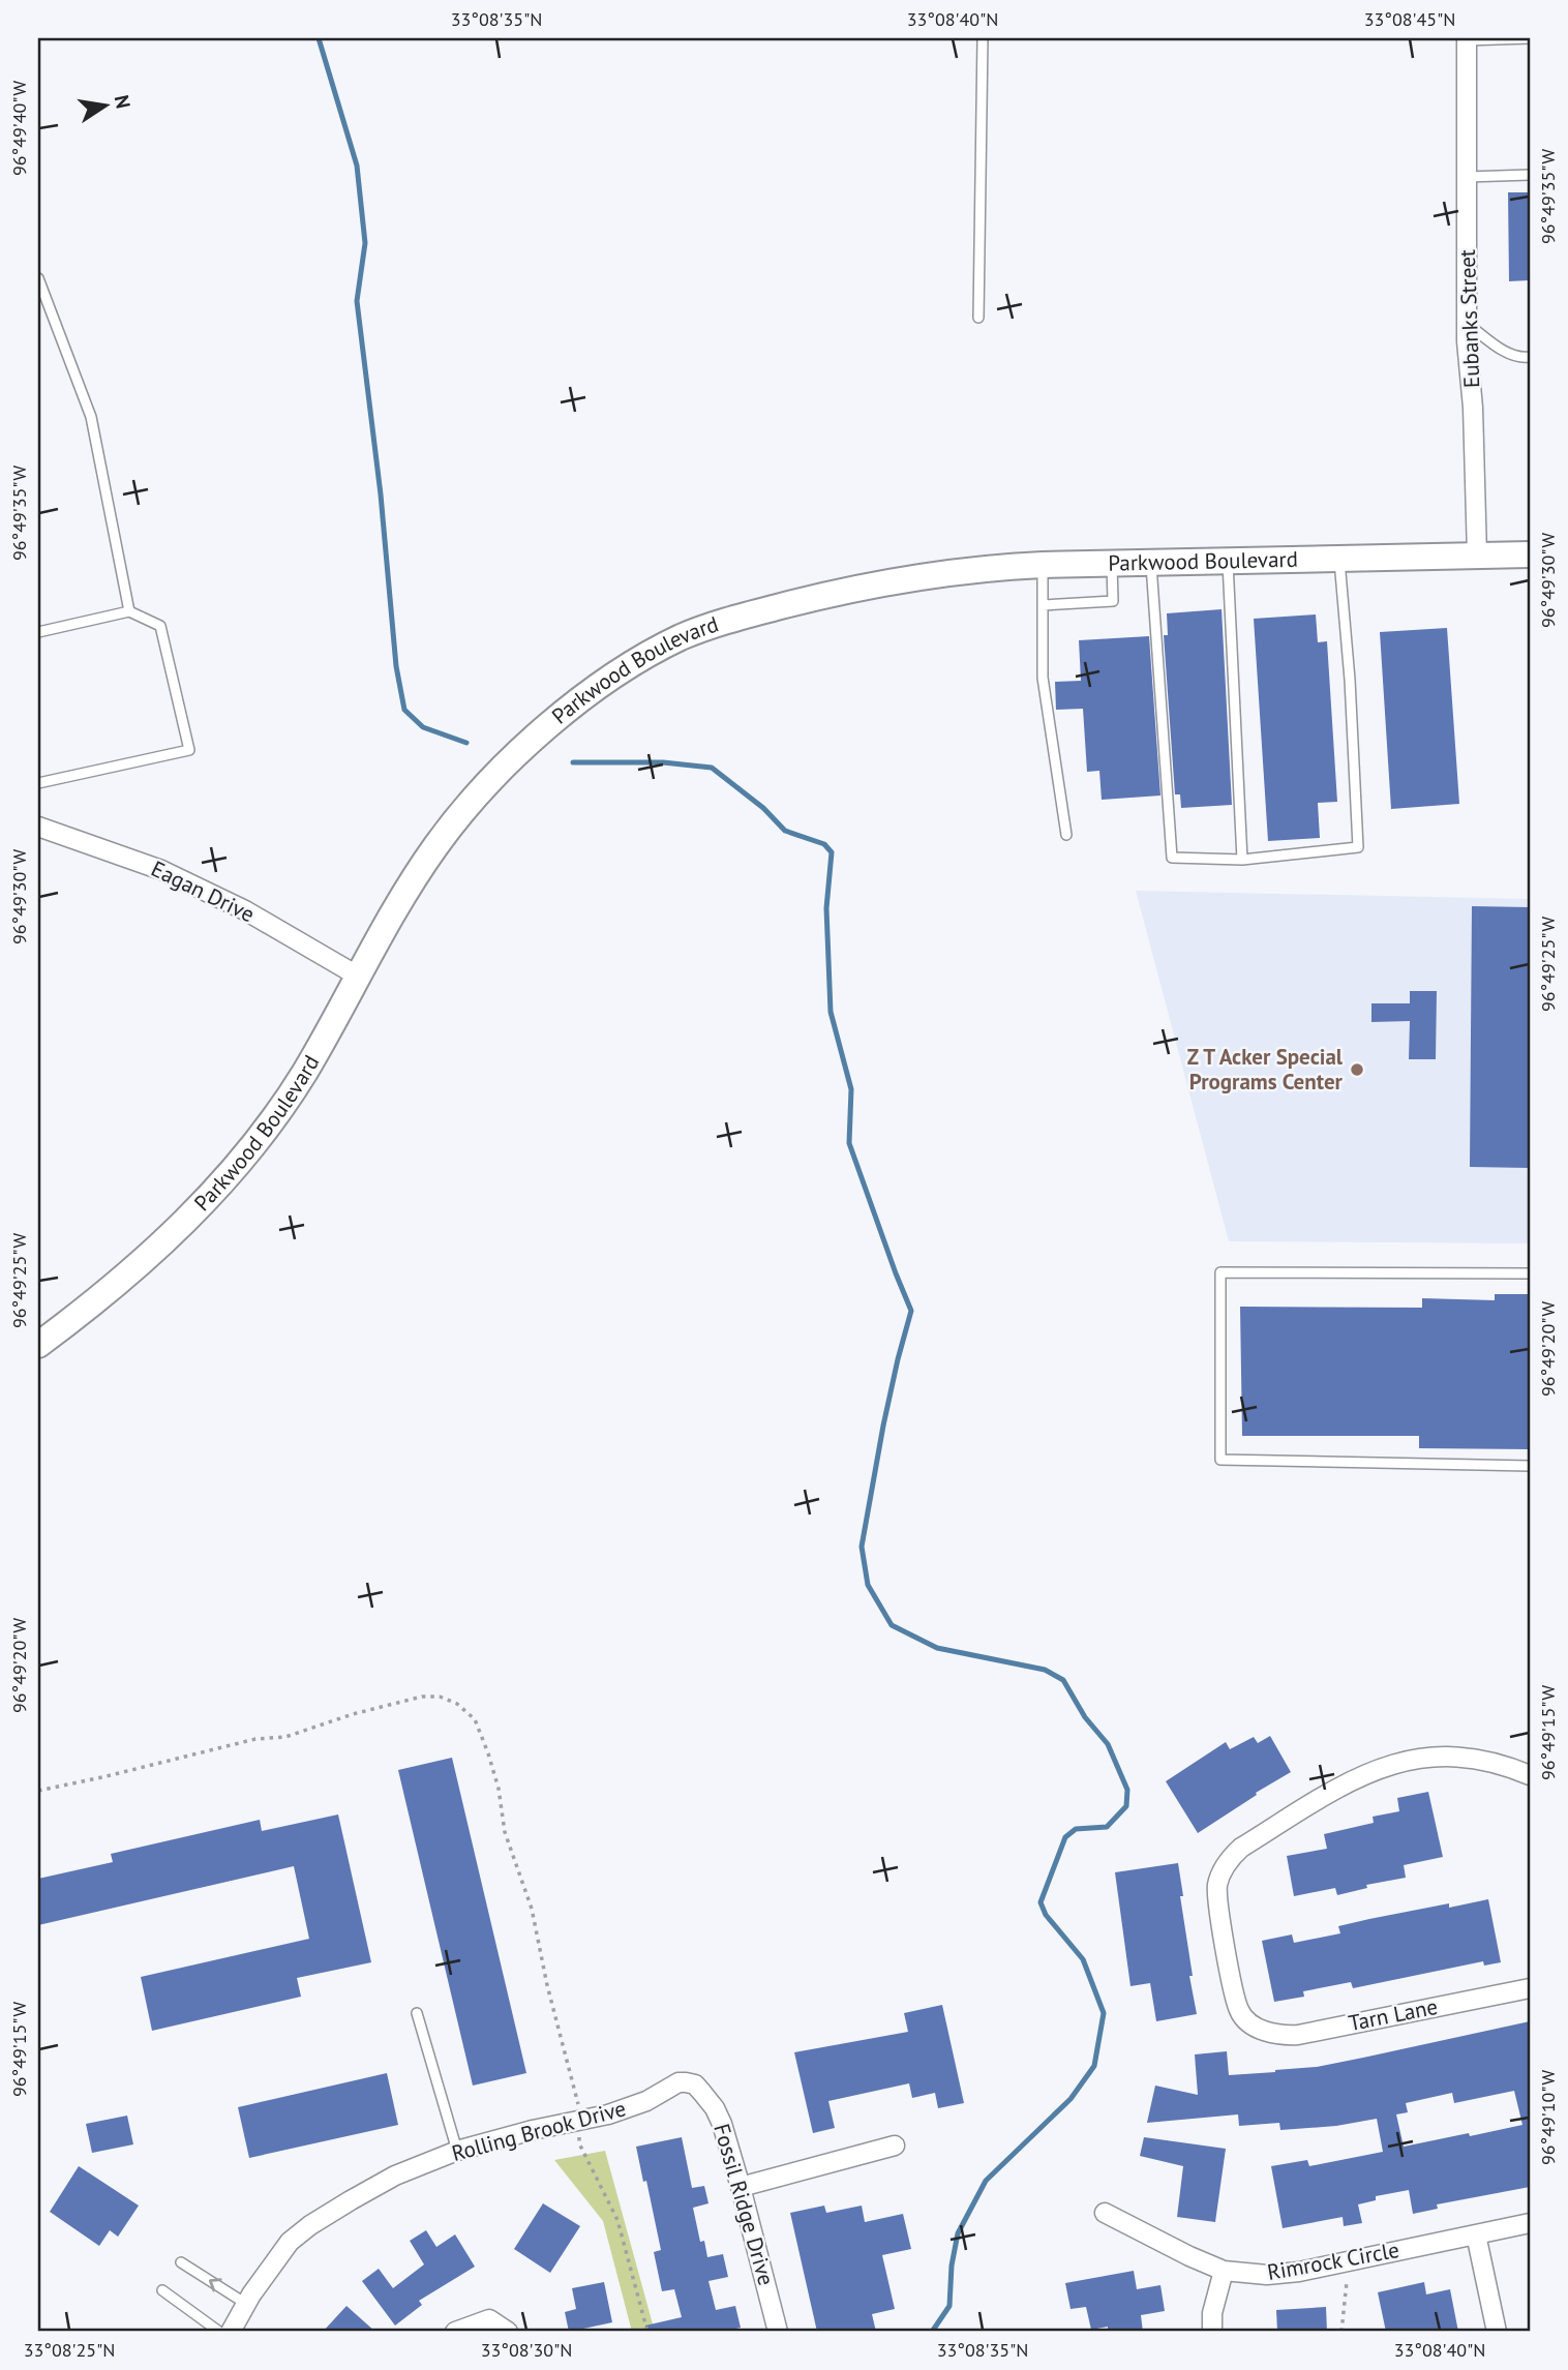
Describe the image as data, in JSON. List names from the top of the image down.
{
  "streets": {
    "main road": ["Parkwood Boulevard"],
    "street": [
      "Eubanks Street",
      "Eagan Drive",
      "Tarn Lane",
      "Rolling Brook Drive",
      "Fossil Ridge Drive",
      "Rimrock Circle"
    ]
  },
  "crossings": [
    ["Eubanks Street", "Parkwood Boulevard"],
    ["Parkwood Boulevard", "Eagan Drive"],
    ["Rolling Brook Drive", "Fossil Ridge Drive"]
  ],
  "places": ["Z T Acker Special Programs Center"],
  "north": "right",
  "coordinates": [
    "33°08'35\"N",
    "33°08'40\"N",
    "33°08'45\"N",
    "96°49'40\"W",
    "96°49'35\"W",
    "96°49'30\"W",
    "96°49'25\"W",
    "96°49'20\"W",
    "96°49'15\"W",
    "96°49'10\"W",
    "33°08'25\"N",
    "33°08'30\"N"
  ]
}
